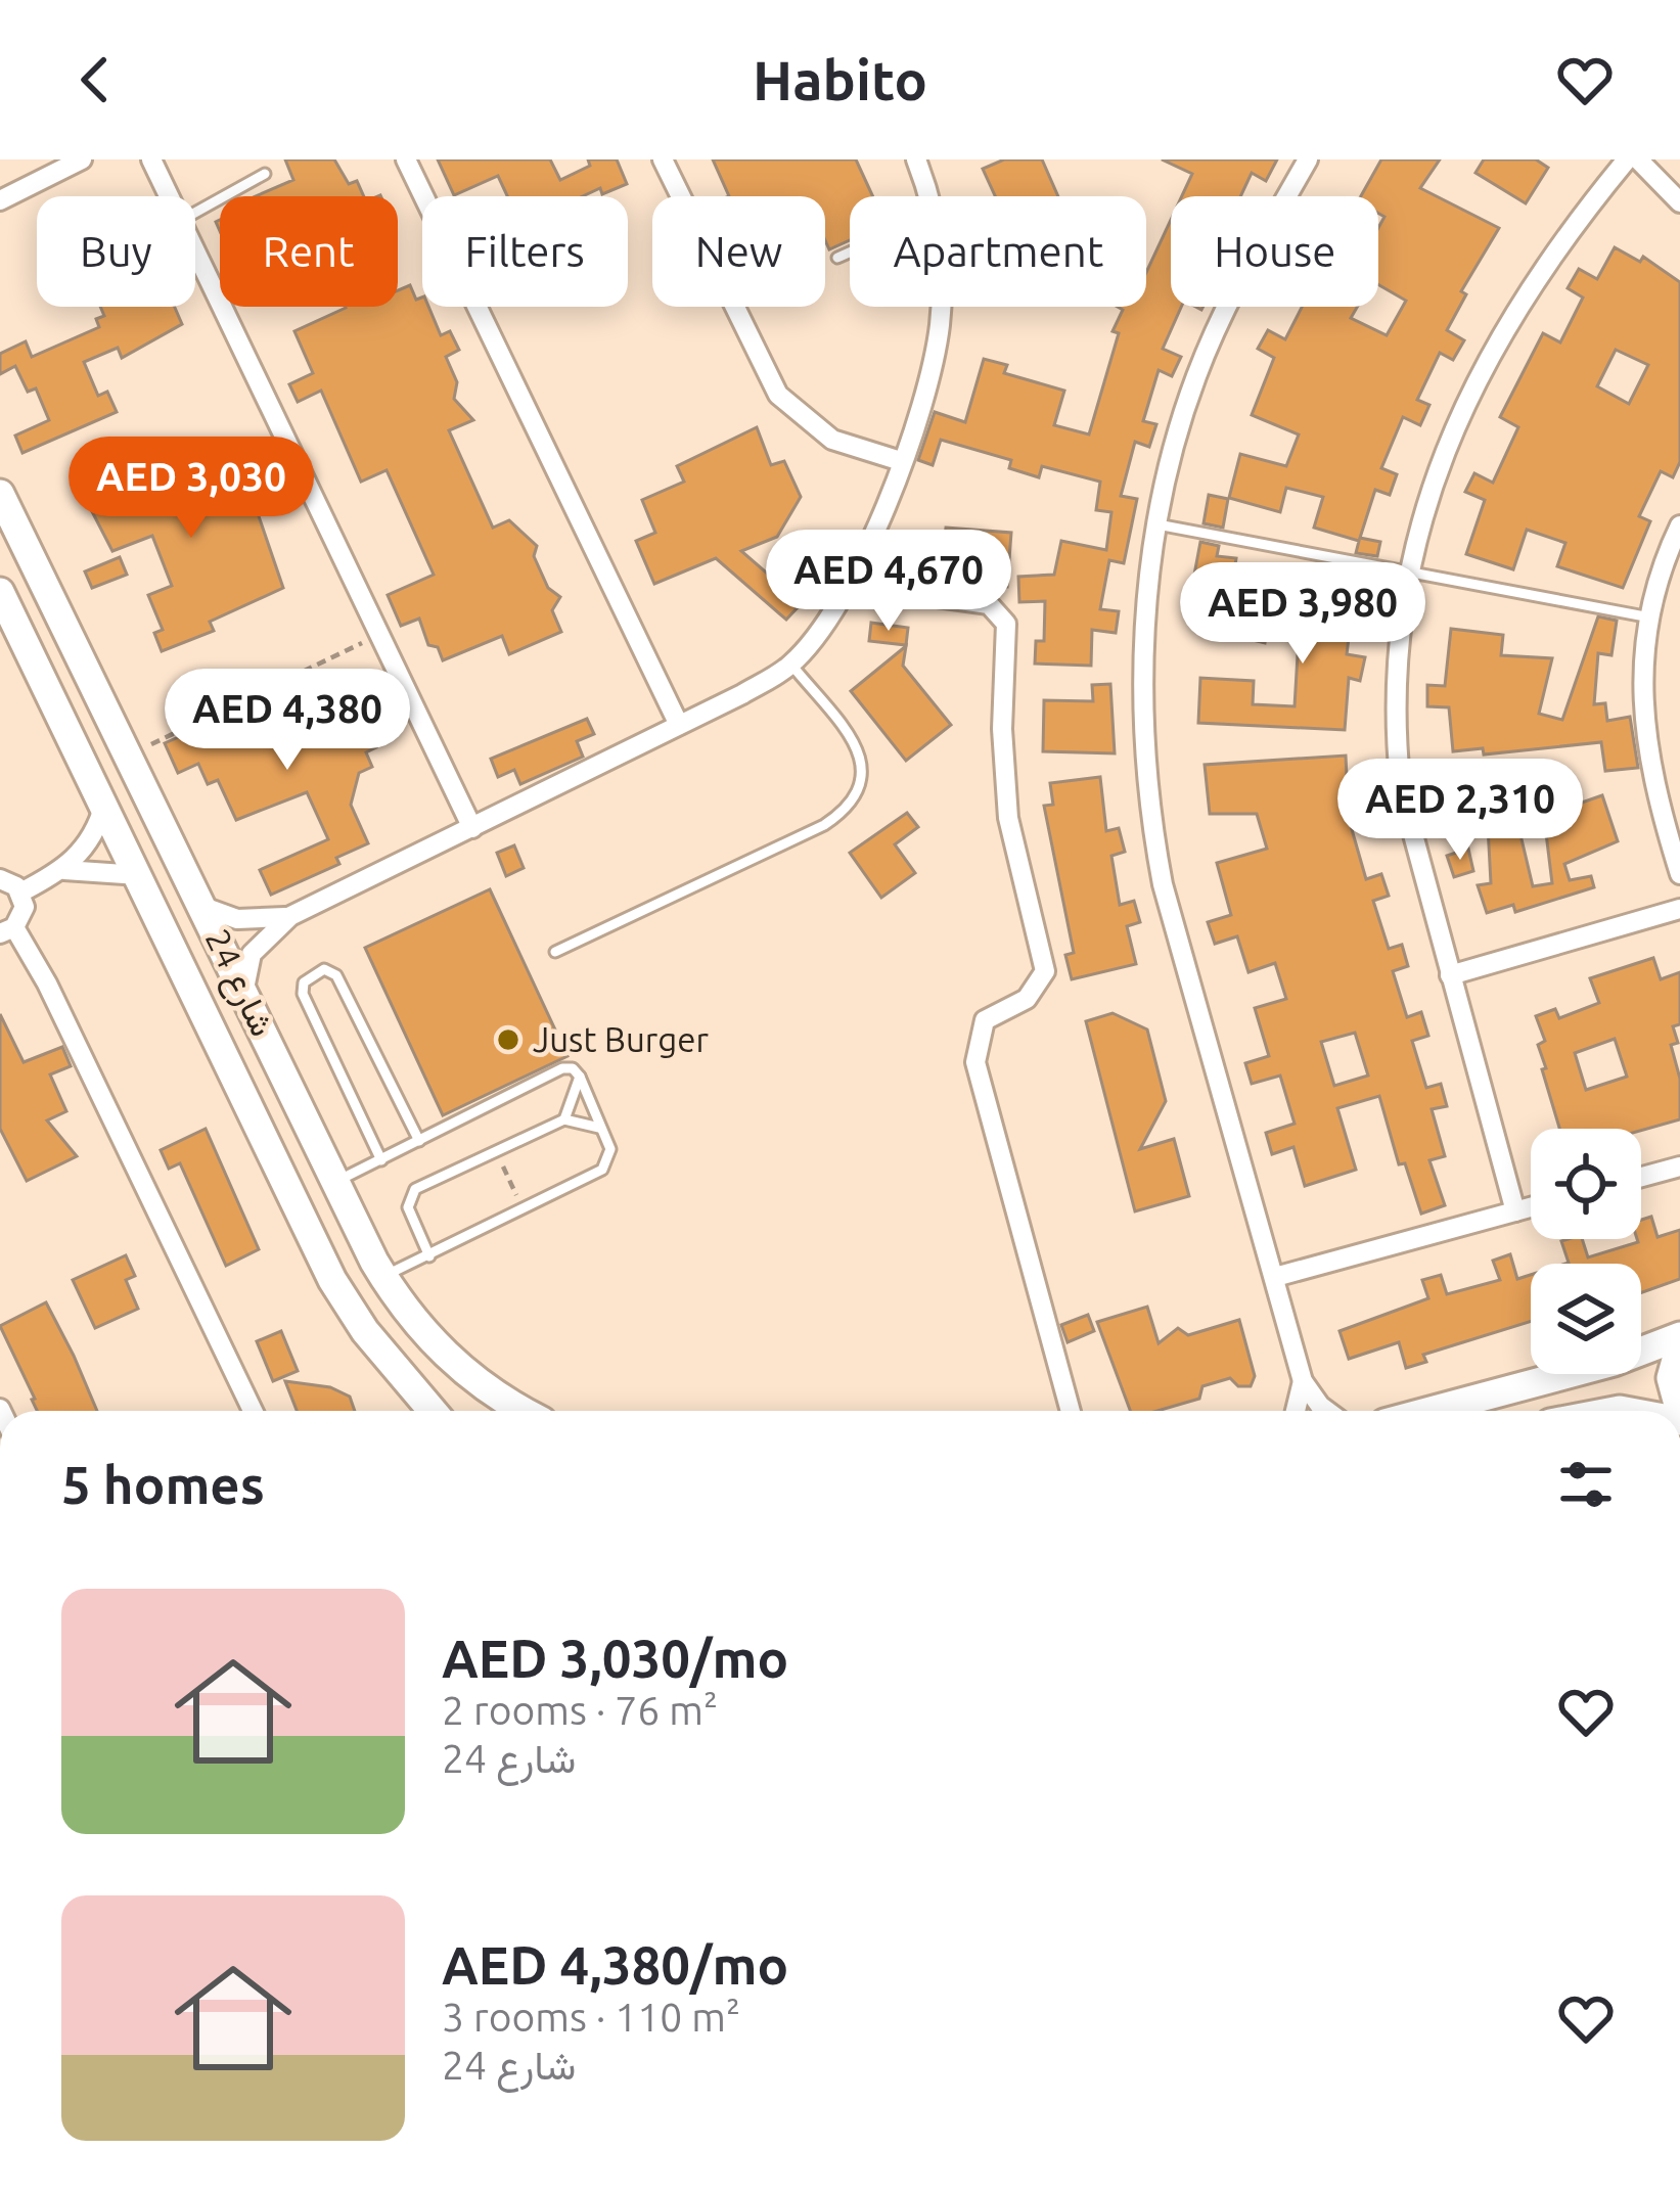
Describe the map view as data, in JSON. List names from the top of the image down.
{
  "streets": {
    "street": ["شارع 24"]
  },
  "places": ["Just Burger"],
  "page": {
    "header": "Habito",
    "chip": [
      "Buy",
      "Rent",
      "Filters",
      "New",
      "Apartment",
      "House"
    ],
    "price": [
      "AED 3,030",
      "AED 4,670",
      "AED 3,980",
      "AED 4,380",
      "AED 2,310"
    ],
    "heading": "5 homes",
    "list": [
      {
        "name": "AED 3,030/mo",
        "note": "2 rooms · 76 m² · شارع 24"
      },
      {
        "name": "AED 4,380/mo",
        "note": "3 rooms · 110 m² · شارع 24"
      }
    ]
  }
}
